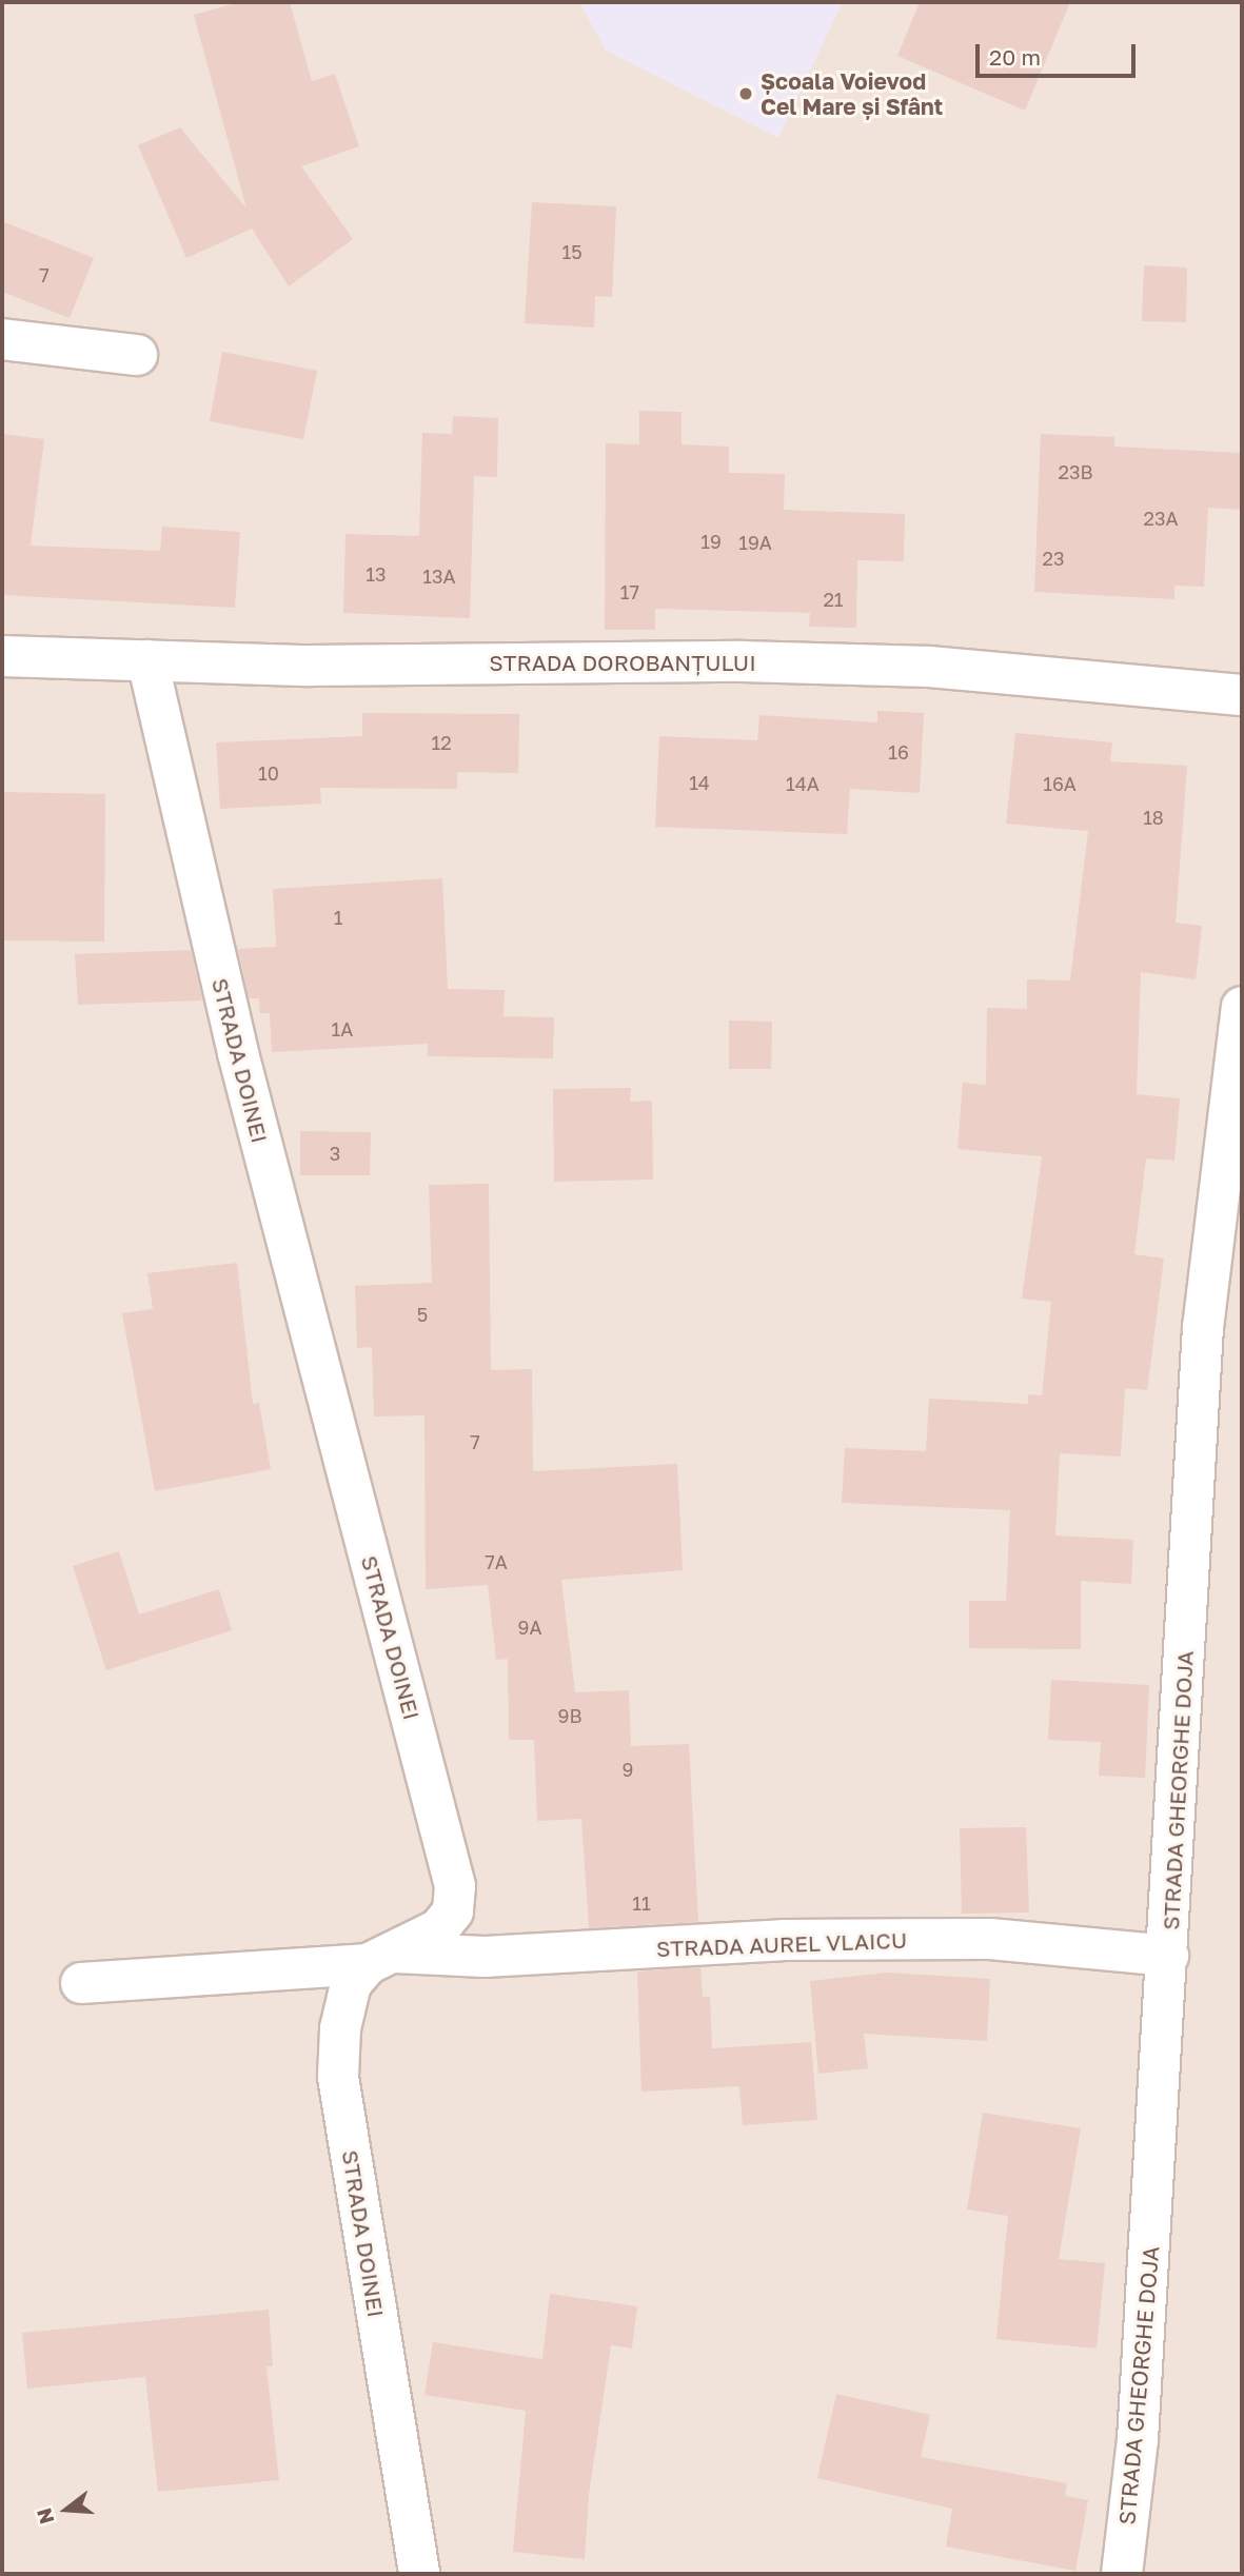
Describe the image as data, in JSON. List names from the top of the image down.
{
  "streets": {
    "street": [
      "STRADA DOROBANȚULUI",
      "STRADA DOINEI",
      "STRADA GHEORGHE DOJA",
      "STRADA AUREL VLAICU"
    ]
  },
  "crossings": [
    ["STRADA DOROBANȚULUI", "STRADA DOINEI"],
    ["STRADA DOINEI", "STRADA AUREL VLAICU"],
    ["STRADA GHEORGHE DOJA", "STRADA AUREL VLAICU"]
  ],
  "places": ["Școala Voievod Cel Mare și Sfânt"],
  "house_numbers": [
    "15",
    "7",
    "23B",
    "23A",
    "19",
    "19A",
    "23",
    "13",
    "13A",
    "17",
    "21",
    "12",
    "16",
    "10",
    "14",
    "14A",
    "16A",
    "18",
    "1",
    "1A",
    "3",
    "5",
    "7",
    "7A",
    "9A",
    "9B",
    "9",
    "11"
  ],
  "scale_bar": "20 m",
  "north": "left"
}
